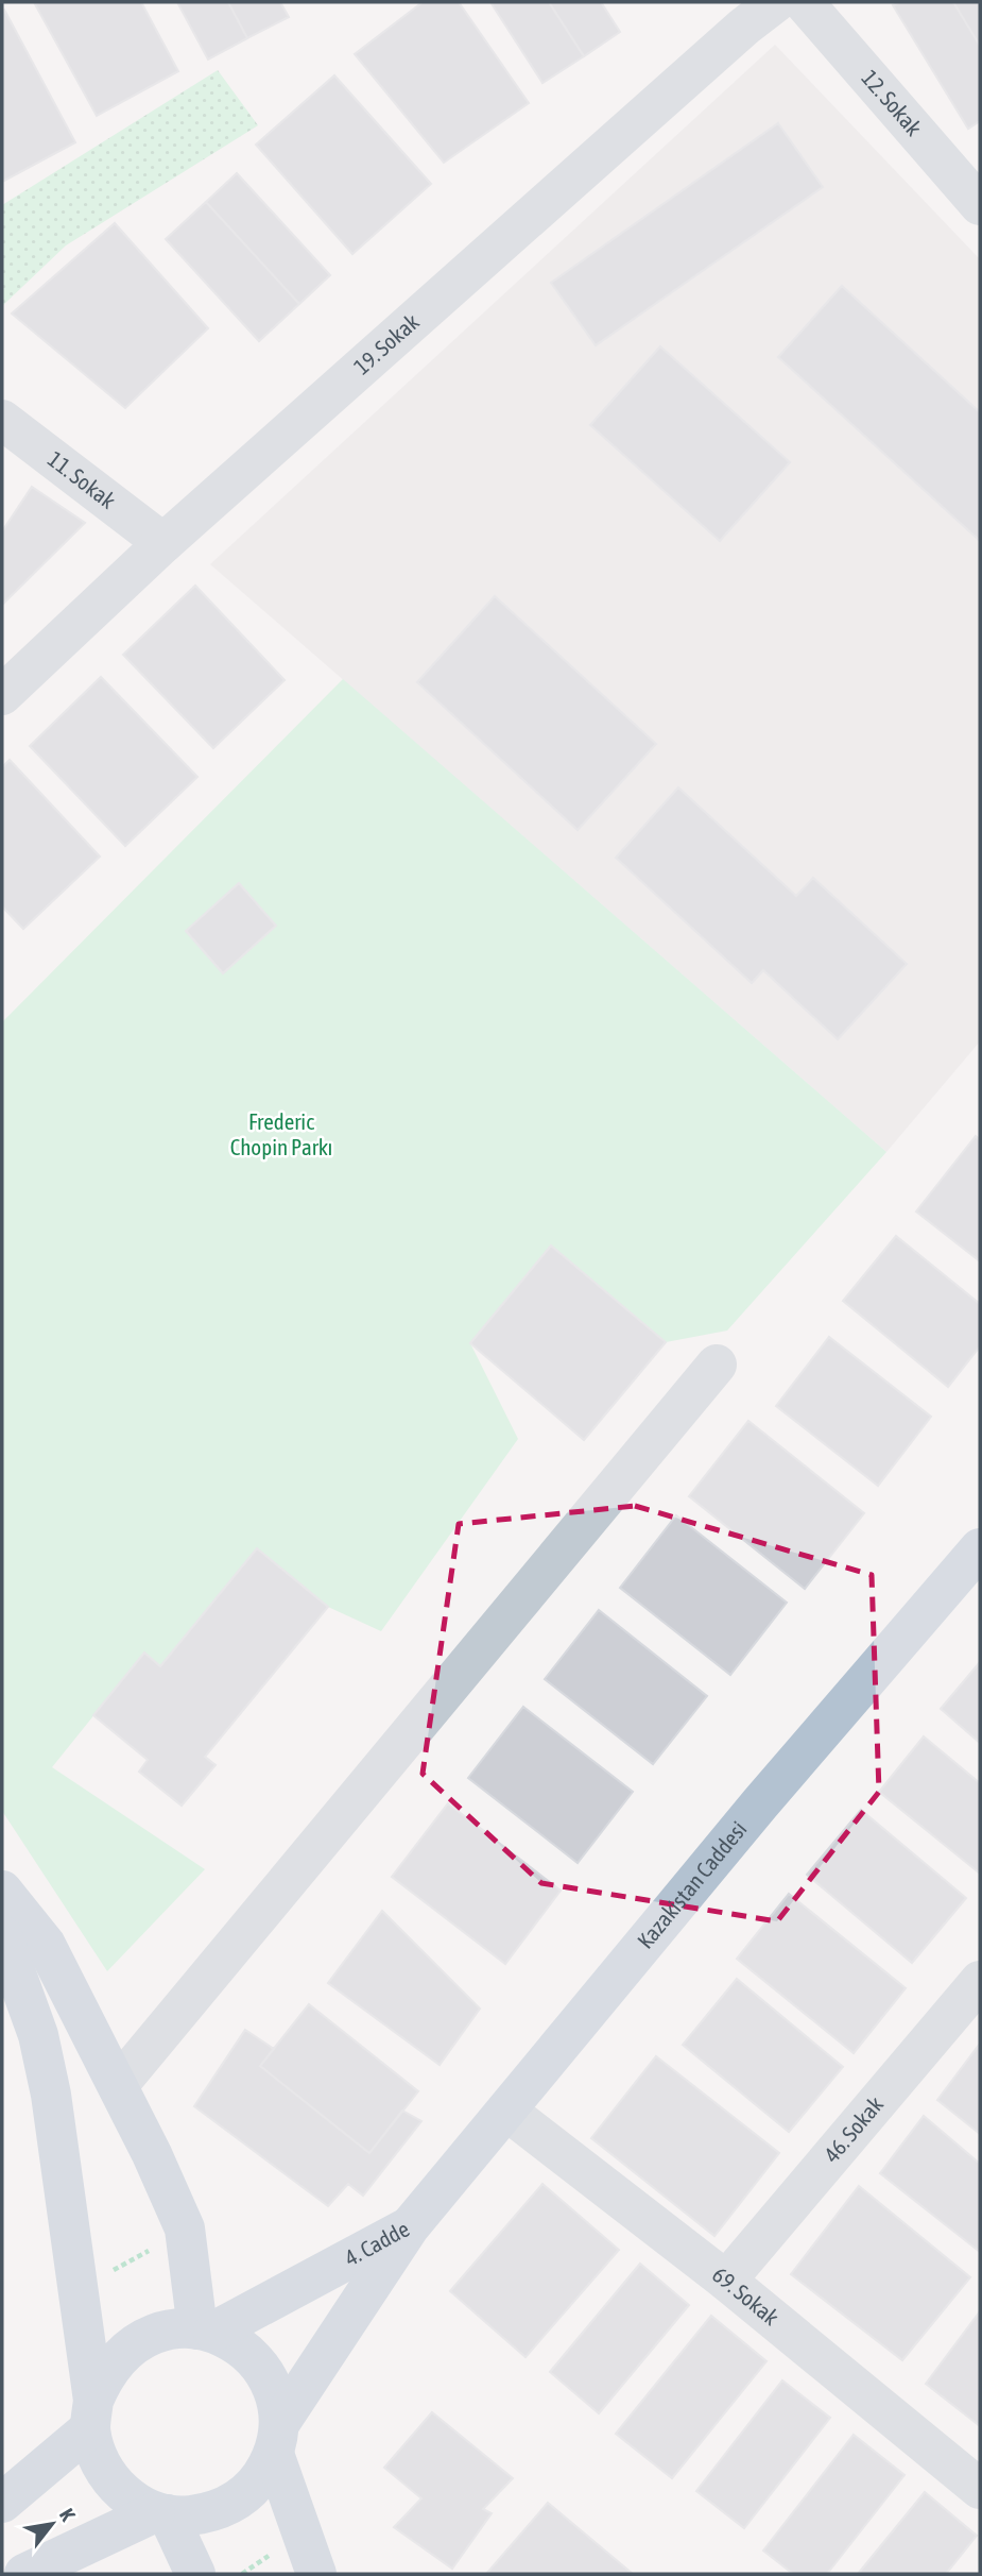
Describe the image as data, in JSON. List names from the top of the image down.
{
  "streets": {
    "main road": ["Kazakistan Caddesi", "4. Cadde"],
    "street": [
      "12. Sokak",
      "19. Sokak",
      "11. Sokak",
      "46. Sokak",
      "69. Sokak"
    ]
  },
  "crossings": [
    ["19. Sokak", "11. Sokak"],
    ["Kazakistan Caddesi", "4. Cadde"],
    ["Kazakistan Caddesi", "69. Sokak"],
    ["46. Sokak", "69. Sokak"]
  ],
  "parks": ["Frederic Chopin Parkı"],
  "north": "top right"
}
